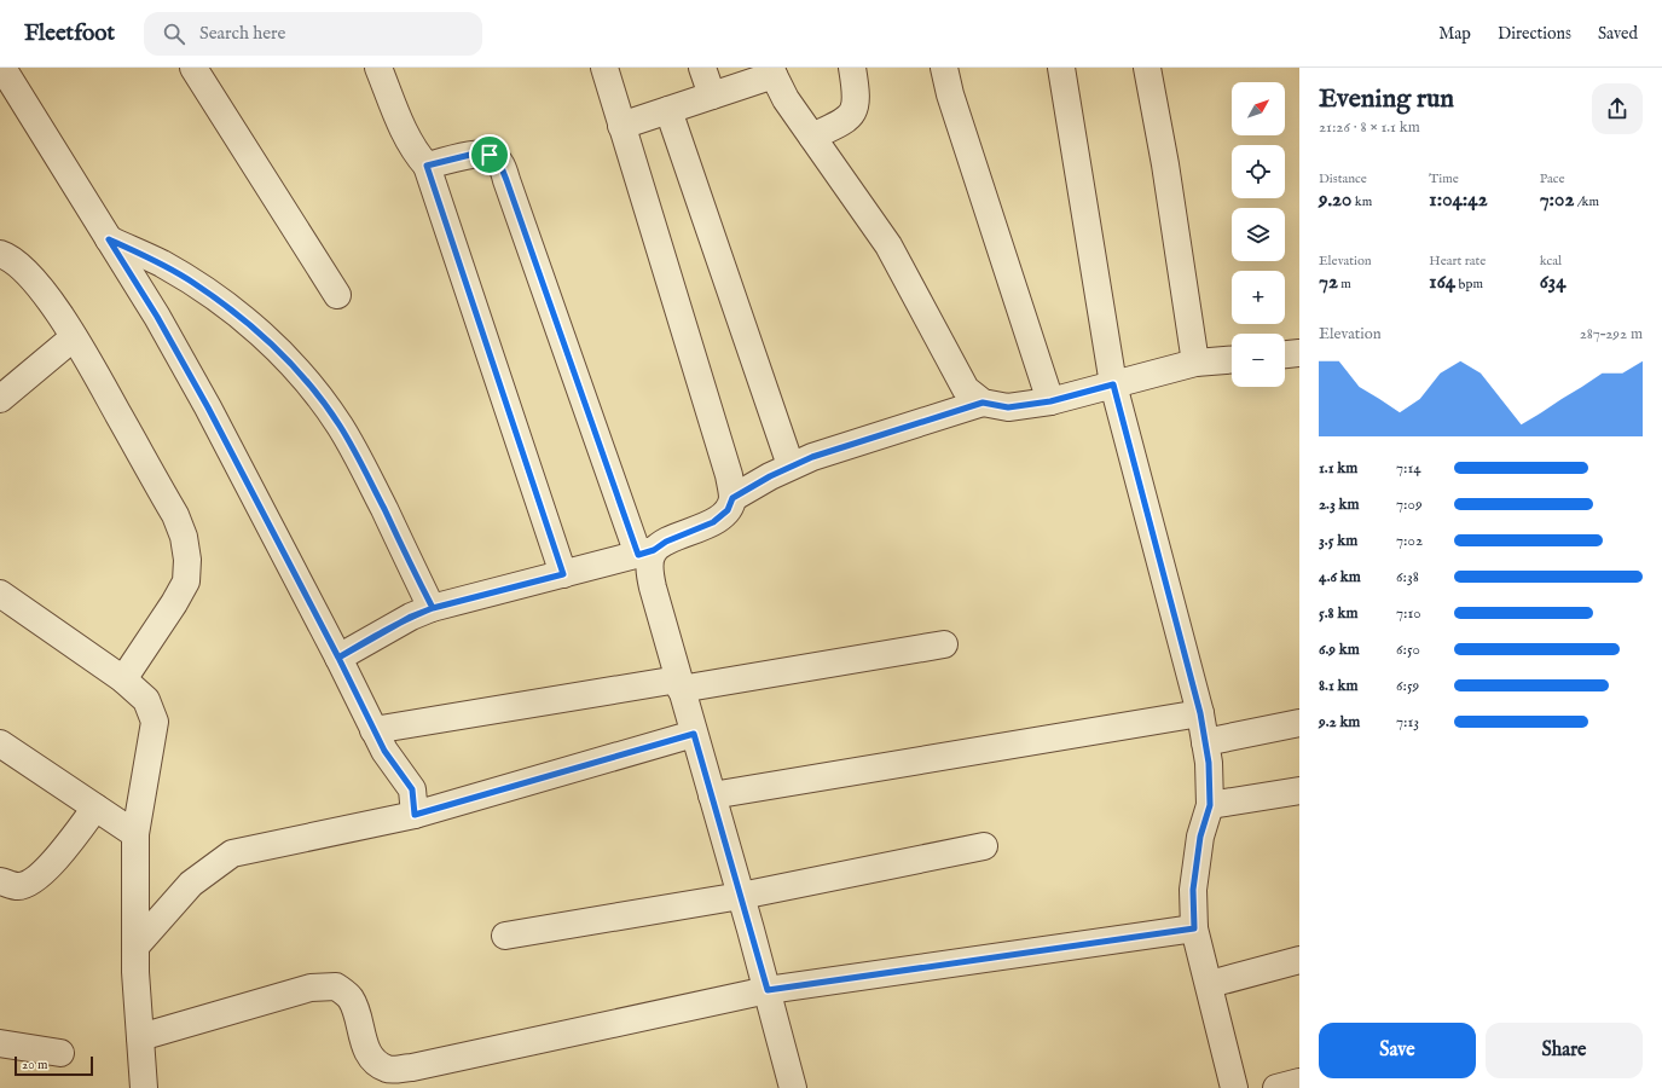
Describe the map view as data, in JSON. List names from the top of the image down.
{
  "scale_bar": "20 m",
  "north": "top right",
  "page": {
    "header": "Fleetfoot",
    "search": "Search here",
    "nav": ["Map", "Directions", "Saved"],
    "heading": ["Evening run", "21:26 · 8 × 1.1 km"],
    "map_buttons": ["+", "−"],
    "stats": [
      ["Distance", "9.20 km"],
      ["Time", "1:04:42"],
      ["Pace", "7:02 /km"],
      ["Elevation", "72 m"],
      ["Heart rate", "164 bpm"],
      ["kcal", "634"]
    ],
    "chart": ["Elevation", "287–292 m"],
    "list": [
      {
        "name": "1.1 km",
        "note": "7:14"
      },
      {
        "name": "2.3 km",
        "note": "7:09"
      },
      {
        "name": "3.5 km",
        "note": "7:02"
      },
      {
        "name": "4.6 km",
        "note": "6:38"
      },
      {
        "name": "5.8 km",
        "note": "7:10"
      },
      {
        "name": "6.9 km",
        "note": "6:50"
      },
      {
        "name": "8.1 km",
        "note": "6:59"
      },
      {
        "name": "9.2 km",
        "note": "7:13"
      }
    ],
    "buttons": ["Save", "Share"],
    "scale": "20 m"
  }
}
